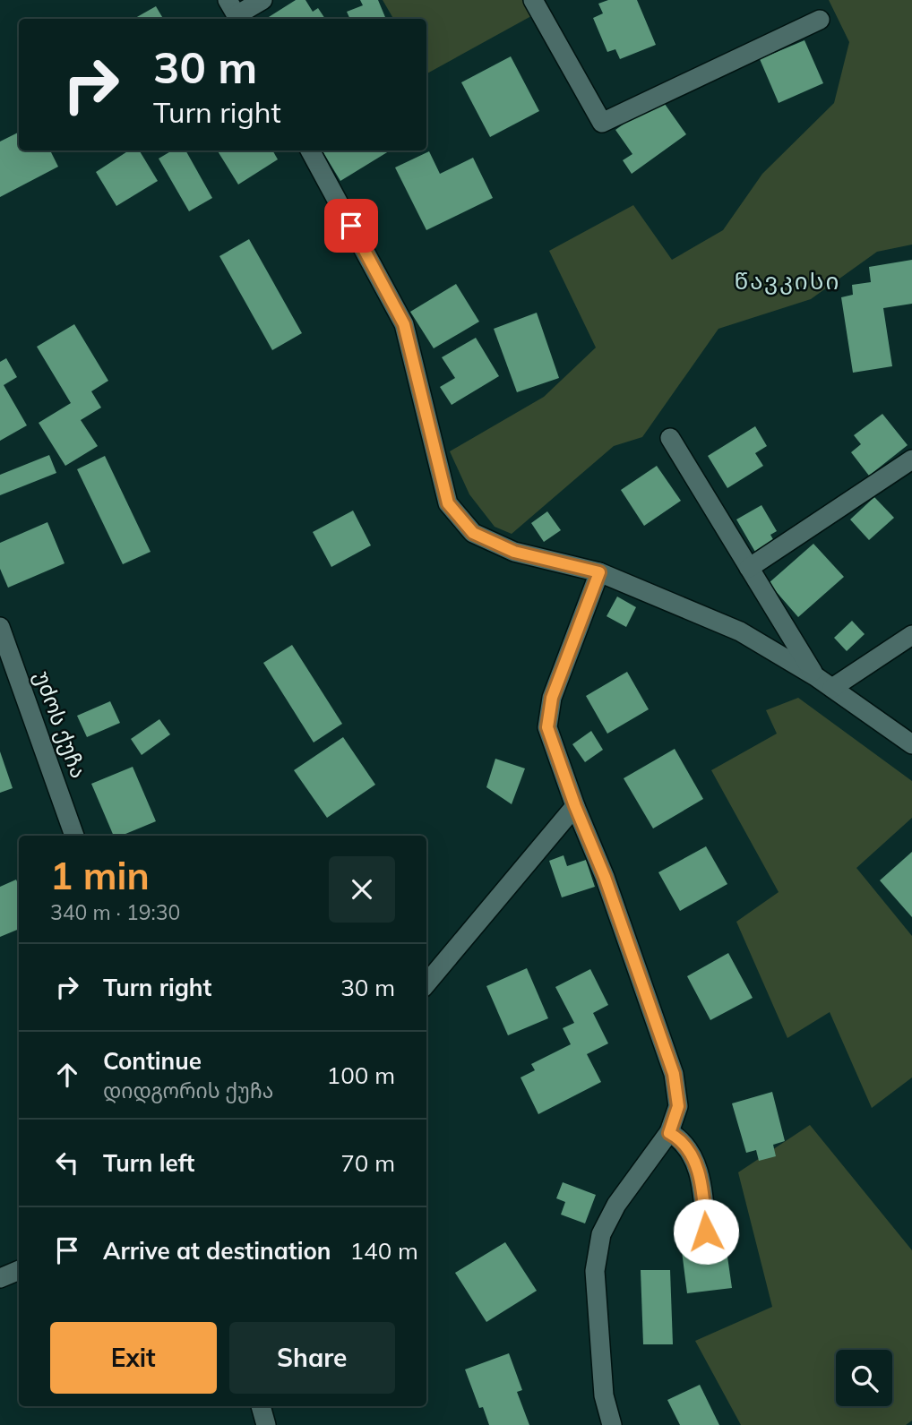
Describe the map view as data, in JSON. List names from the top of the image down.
{
  "streets": {
    "street": ["უძოს ქუჩა"]
  },
  "districts": ["წავკისი"],
  "page": {
    "turn": ["30 m", "Turn right"],
    "heading": ["1 min", "340 m · 19:30"],
    "list": [
      {
        "name": "Turn right",
        "value": "30 m"
      },
      {
        "name": "Continue",
        "note": "დიდგორის ქუჩა",
        "value": "100 m"
      },
      {
        "name": "Turn left",
        "value": "70 m"
      },
      {
        "name": "Arrive at destination",
        "value": "140 m"
      }
    ],
    "buttons": ["Exit", "Share"]
  }
}
